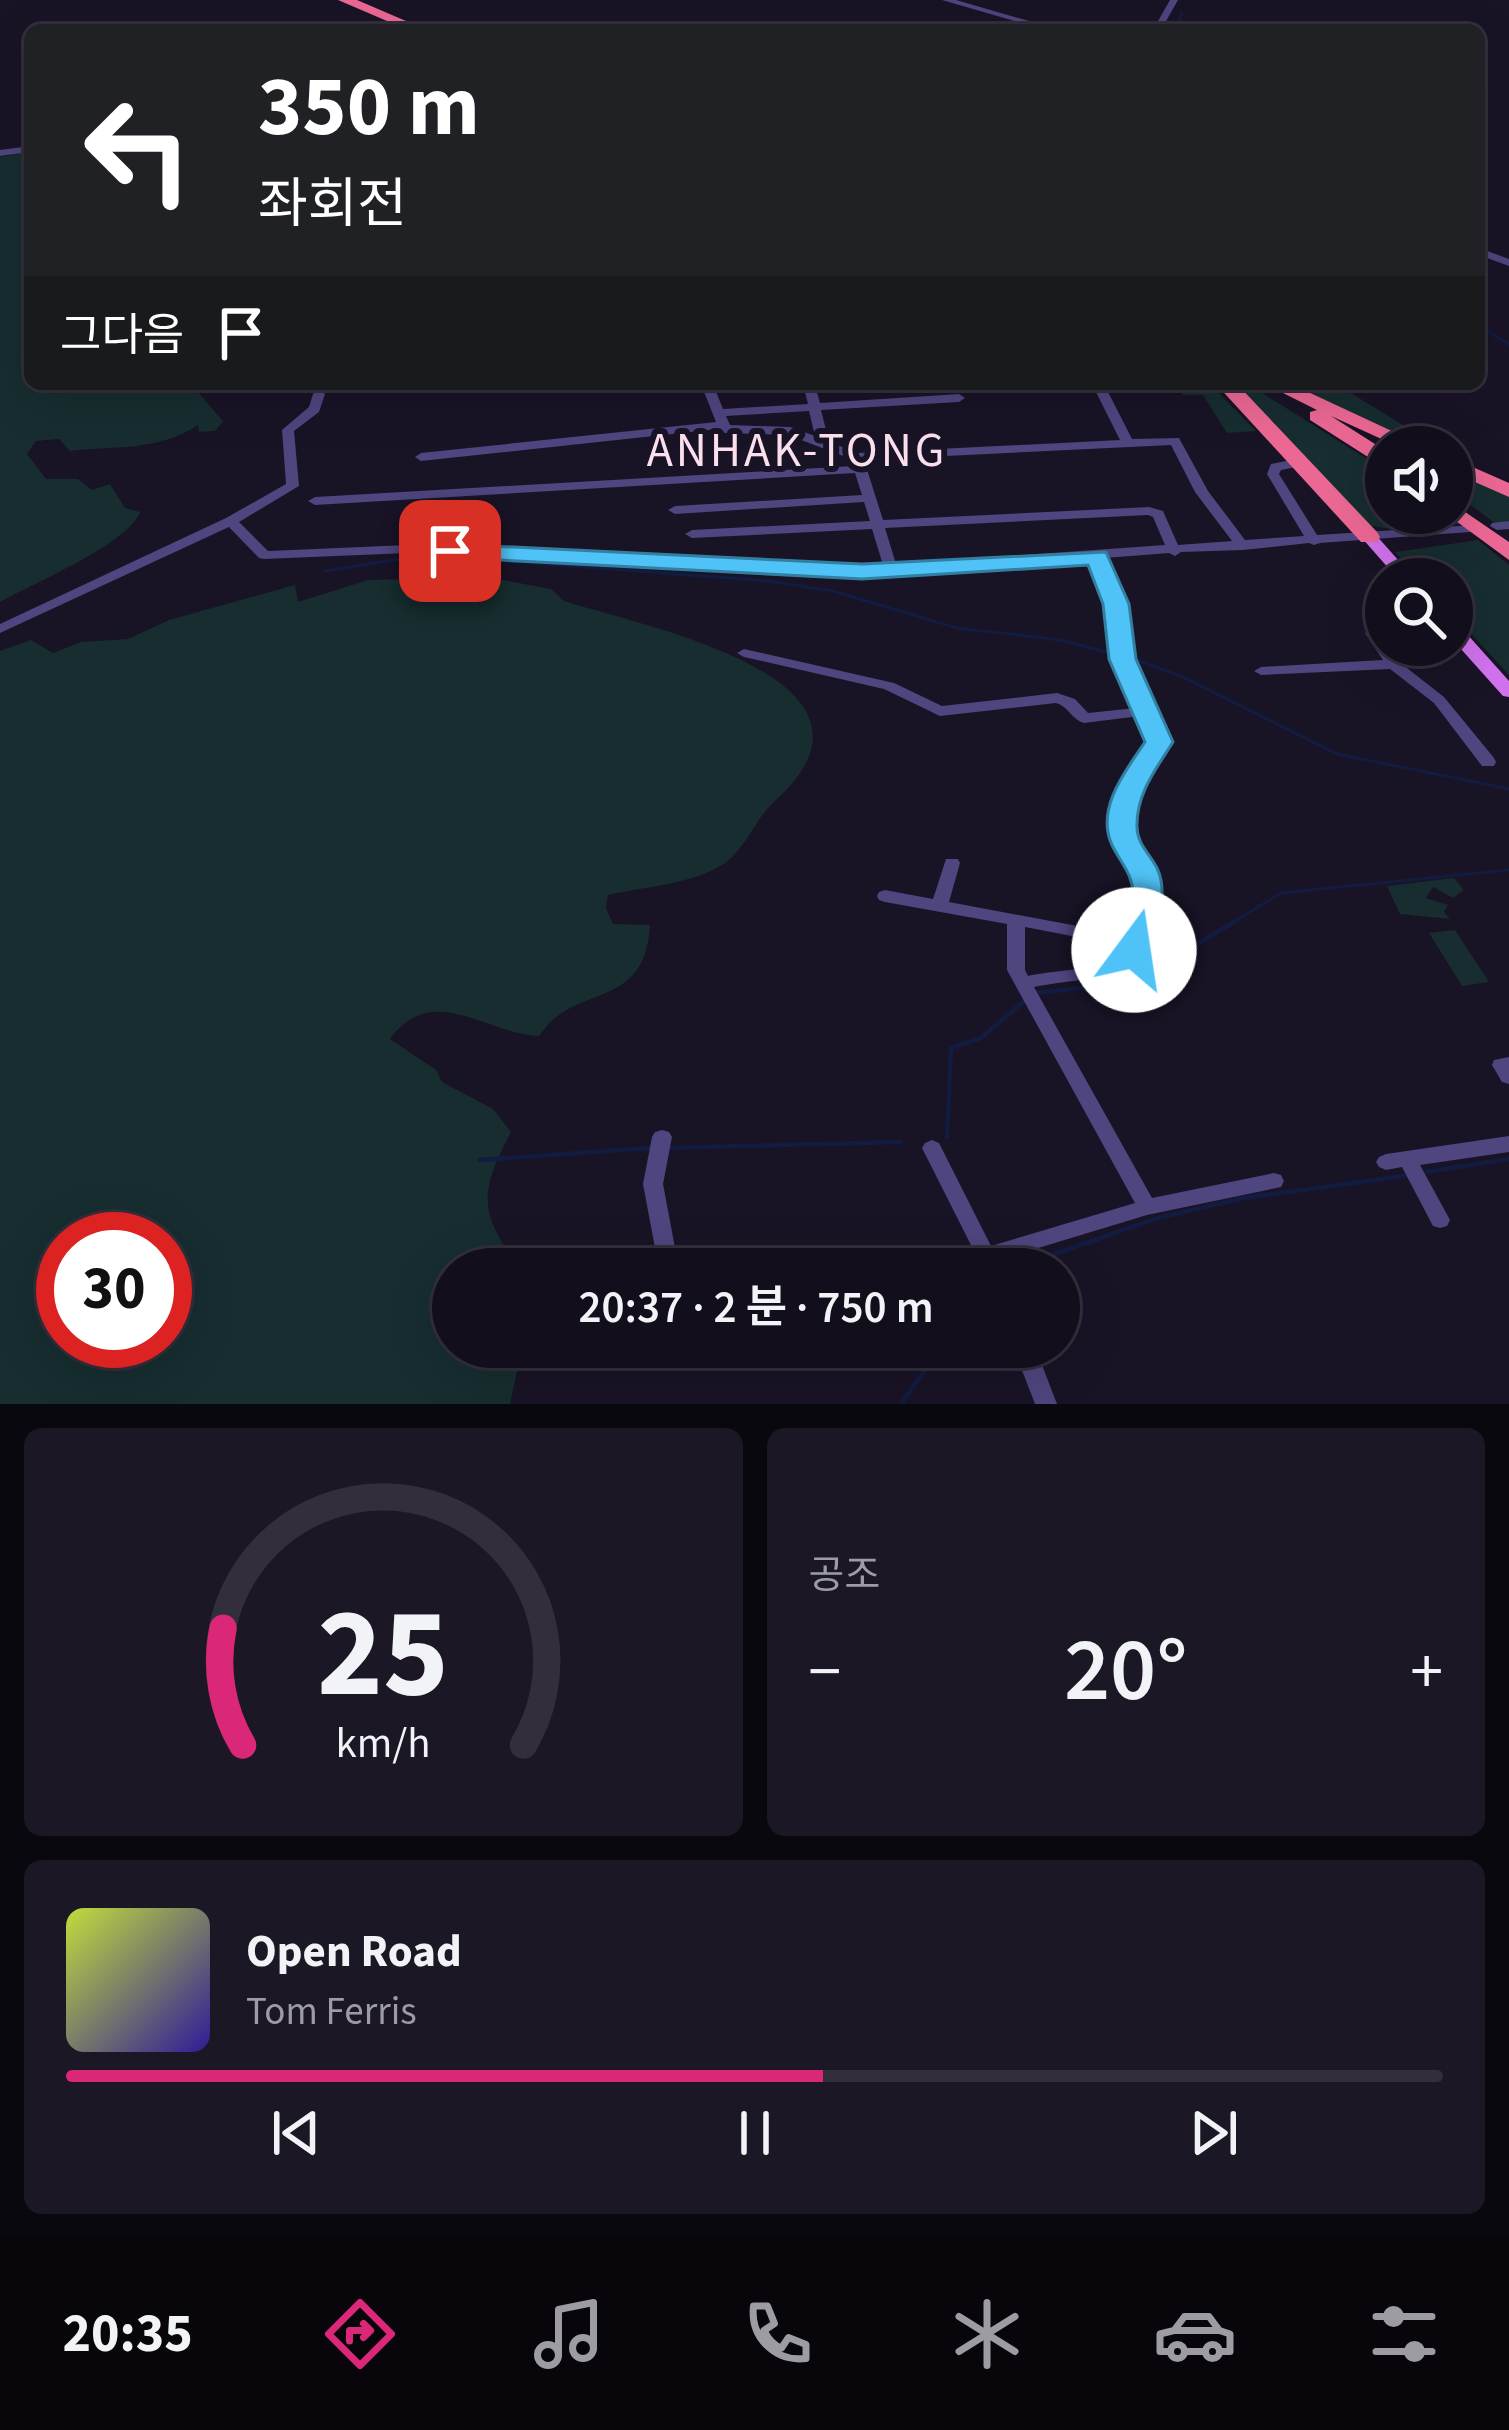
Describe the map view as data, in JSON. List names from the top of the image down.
{
  "districts": ["ANHAK-TONG"],
  "page": {
    "turn": ["350 m", "좌회전"],
    "then": "그다음",
    "limit": "30",
    "trip": "20:37 · 2 분 · 750 m",
    "tile": "공조",
    "heat": ["−", "20°", "+"],
    "song": ["Open Road", "Tom Ferris"],
    "tabs": "20:35",
    "gauge": ["25", "km/h"]
  }
}
